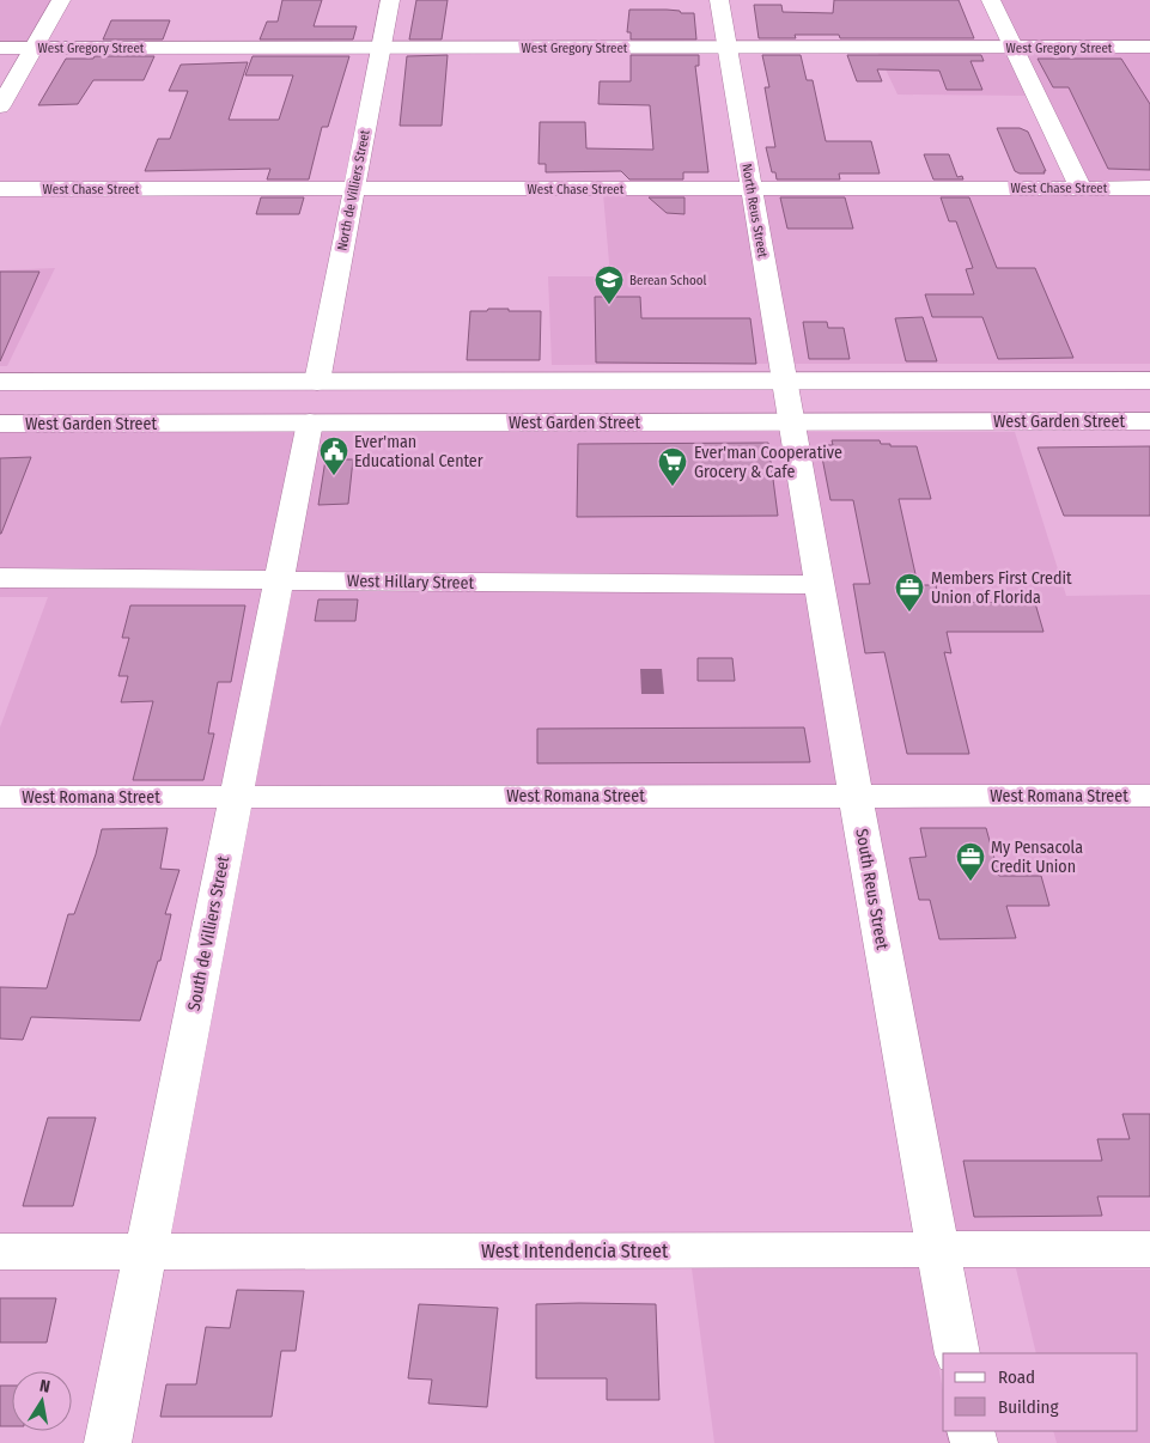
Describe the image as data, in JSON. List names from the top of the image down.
{
  "streets": {
    "street": [
      "West Gregory Street",
      "West Chase Street",
      "North de Villiers Street",
      "North Reus Street",
      "West Garden Street",
      "West Hillary Street",
      "West Romana Street",
      "South Reus Street",
      "South de Villiers Street",
      "West Intendencia Street"
    ]
  },
  "crossings": [
    ["West Gregory Street", "North de Villiers Street"],
    ["West Gregory Street", "North Reus Street"],
    ["West Chase Street", "North de Villiers Street"],
    ["West Chase Street", "North Reus Street"],
    ["North de Villiers Street", "West Garden Street"],
    ["North de Villiers Street", "South de Villiers Street"],
    ["North Reus Street", "West Garden Street"],
    ["North Reus Street", "South Reus Street"],
    ["West Garden Street", "South Reus Street"],
    ["West Garden Street", "South de Villiers Street"],
    ["West Hillary Street", "South Reus Street"],
    ["West Hillary Street", "South de Villiers Street"],
    ["West Romana Street", "South Reus Street"],
    ["West Romana Street", "South de Villiers Street"],
    ["South Reus Street", "West Intendencia Street"],
    ["South de Villiers Street", "West Intendencia Street"]
  ],
  "places": {
    "school or university": ["Berean School"],
    "public building": ["Ever'man Educational Center"],
    "supermarket": ["Ever'man Cooperative Grocery & Cafe"],
    "office": ["Members First Credit Union of Florida", "My Pensacola Credit Union"]
  },
  "legend": ["Road", "Building"],
  "north": "top"
}
